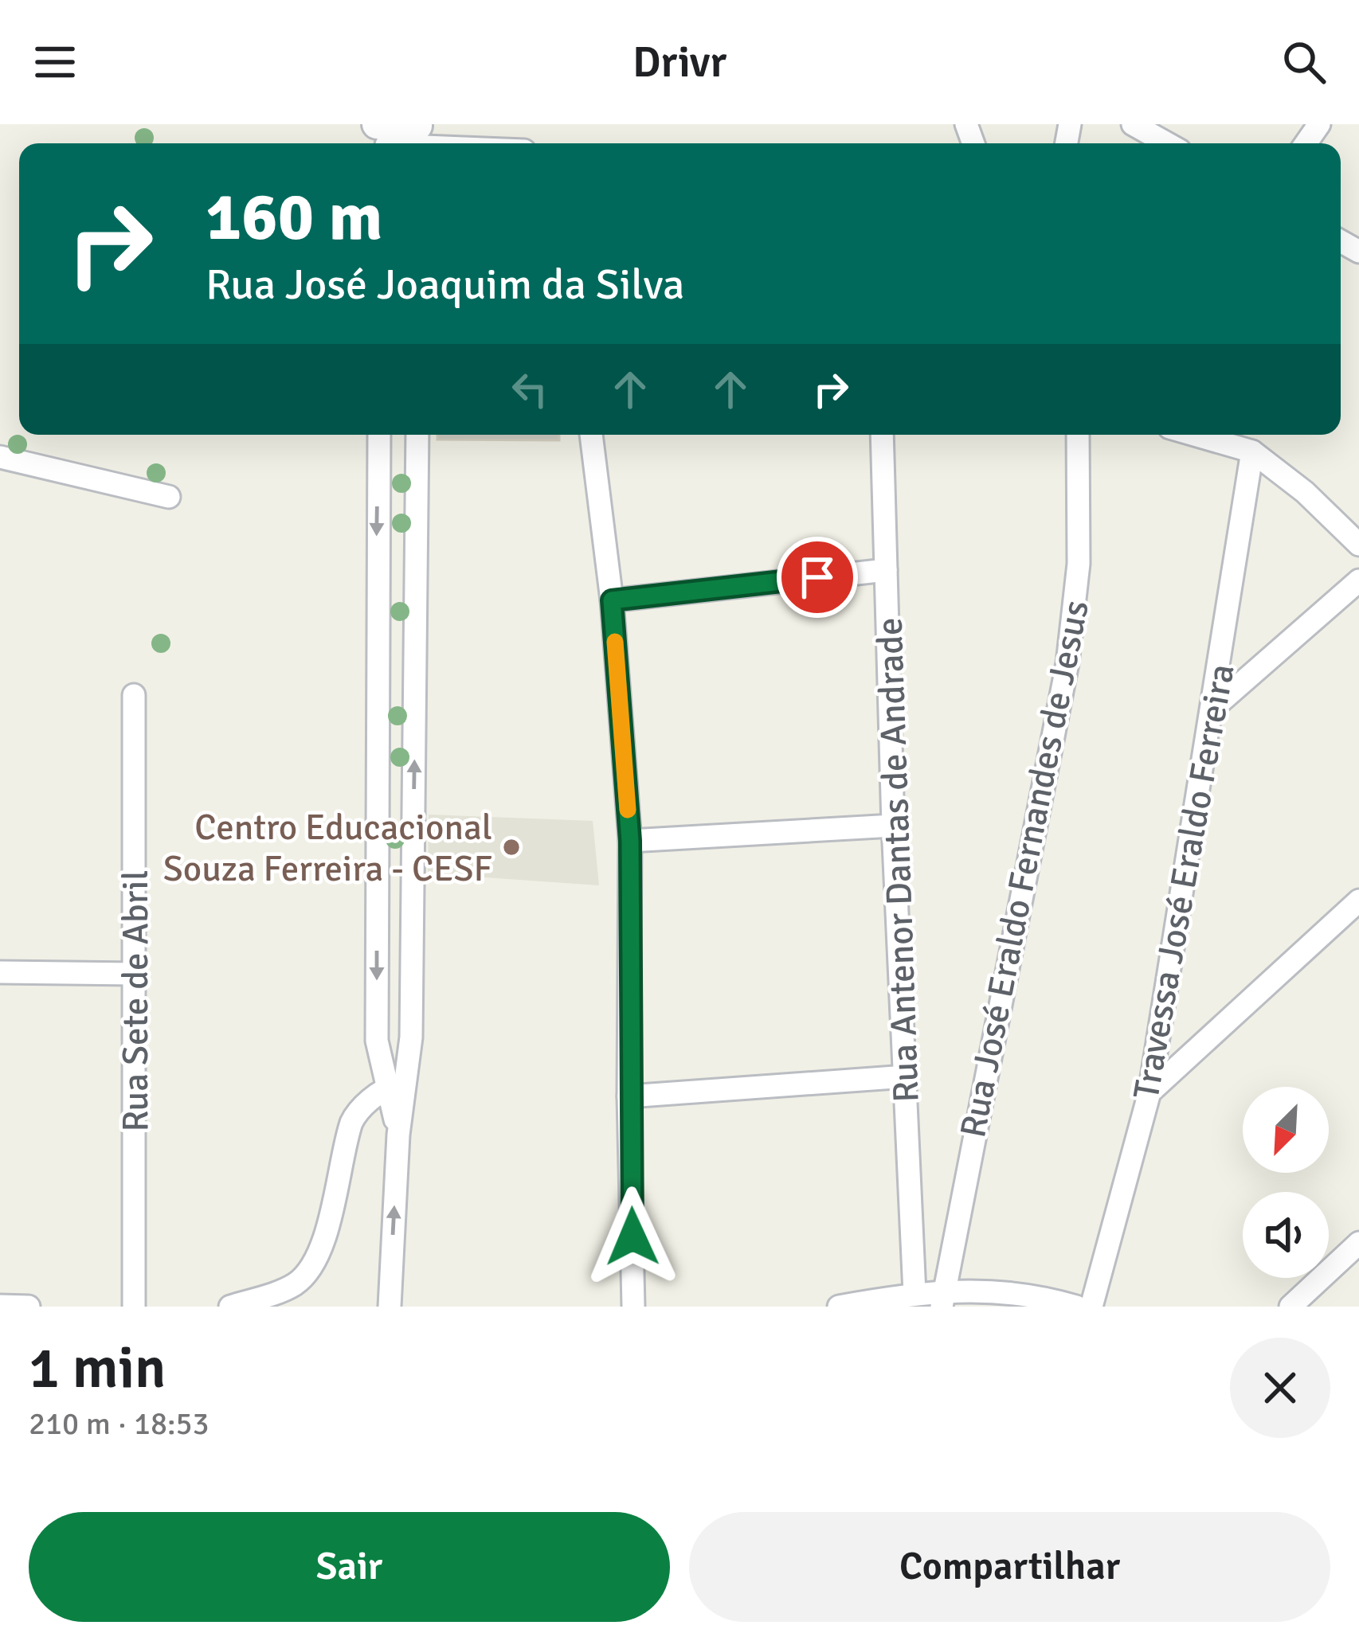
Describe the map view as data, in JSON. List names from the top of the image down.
{
  "streets": {
    "street": [
      "Rua Antenor Dantas de Andrade",
      "Rua José Eraldo Fernandes de Jesus",
      "Travessa José Eraldo Ferreira",
      "Rua Sete de Abril"
    ]
  },
  "places": ["Centro Educacional Souza Ferreira - CESF"],
  "north": "bottom left",
  "page": {
    "header": "Drivr",
    "turn": ["160 m", "Rua José Joaquim da Silva"],
    "heading": ["1 min", "210 m · 18:53"],
    "buttons": ["Sair", "Compartilhar"]
  }
}
